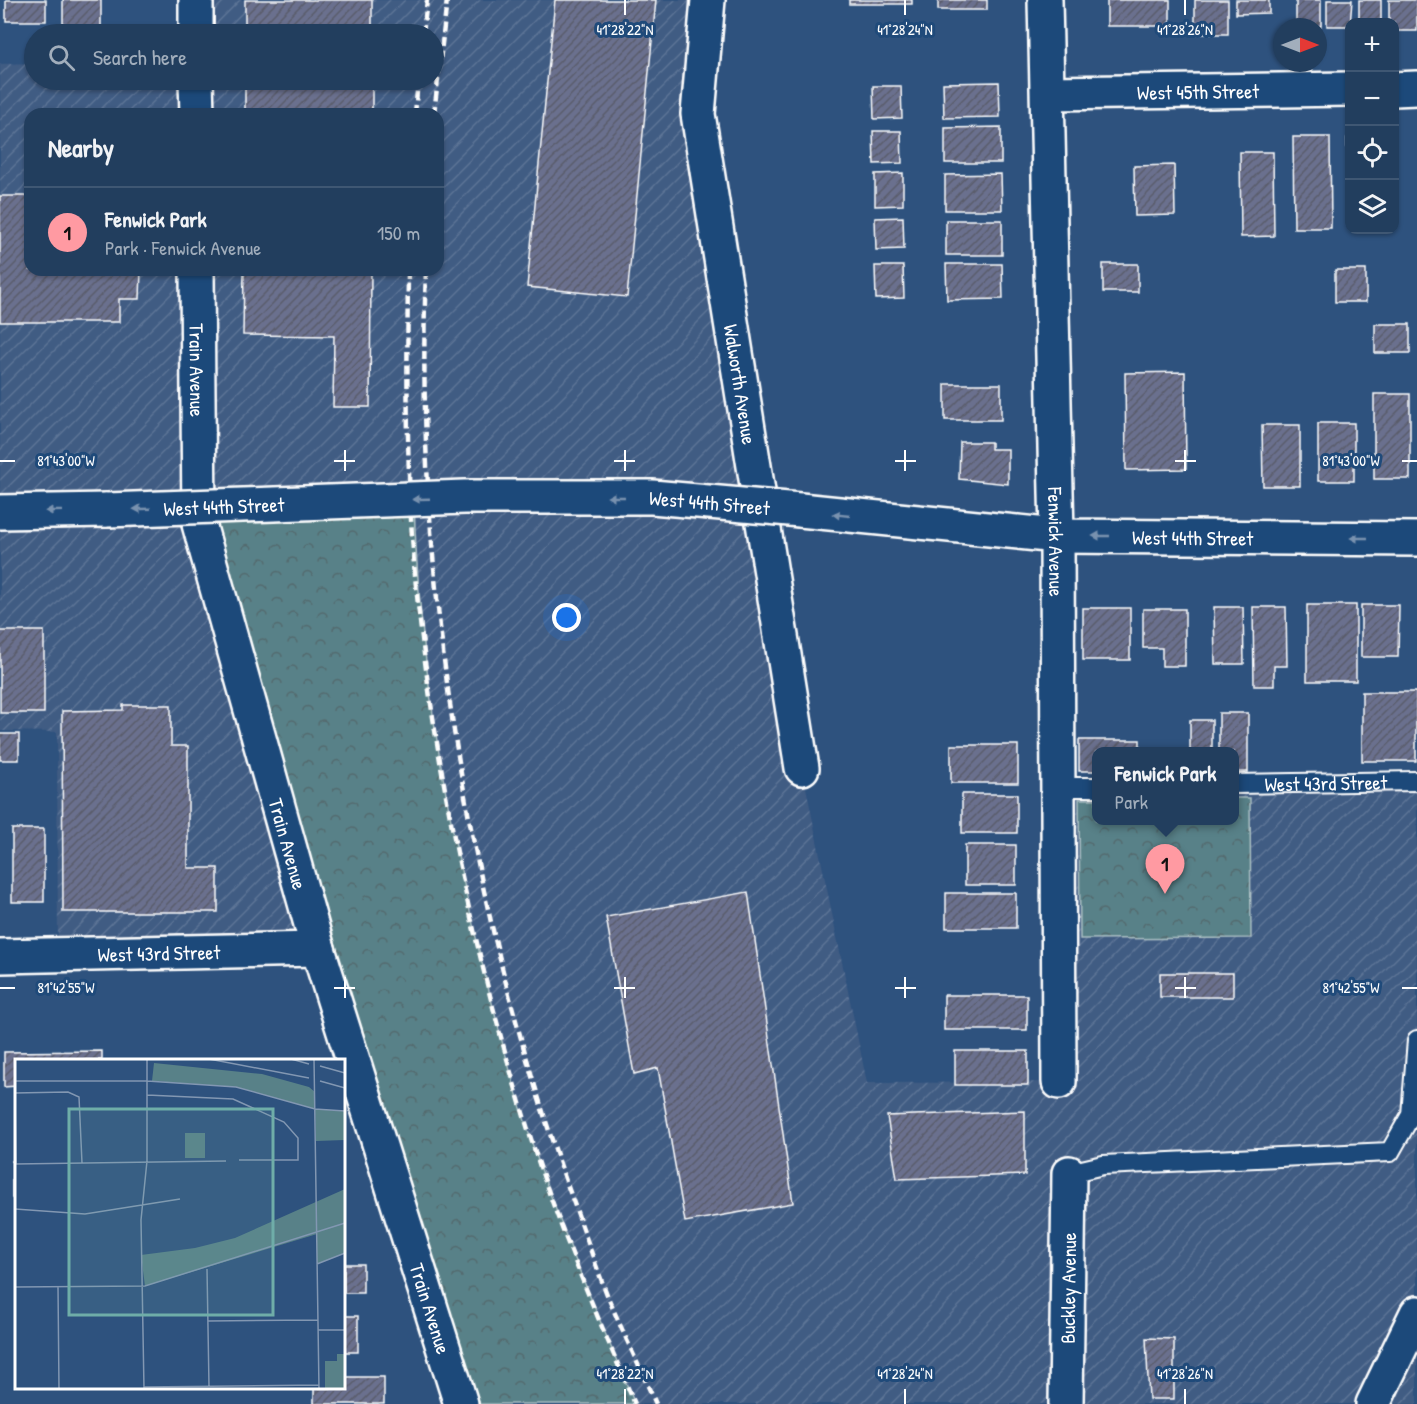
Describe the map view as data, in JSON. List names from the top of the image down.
{
  "streets": {
    "street": [
      "West 45th Street",
      "Train Avenue",
      "Walworth Avenue",
      "West 44th Street",
      "Fenwick Avenue",
      "West 43rd Street",
      "Buckley Avenue"
    ]
  },
  "crossings": [
    ["West 45th Street", "Fenwick Avenue"],
    ["Train Avenue", "West 43rd Street"],
    ["West 44th Street", "Fenwick Avenue"]
  ],
  "one_way": ["West 44th Street"],
  "north": "right",
  "page": {
    "map_buttons": ["+", "−"],
    "search": "Search here",
    "heading": "Nearby",
    "list": [
      {
        "mark": "1",
        "name": "Fenwick Park",
        "note": "Park · Fenwick Avenue",
        "value": "150 m"
      }
    ],
    "popup": ["Fenwick Park", "Park"],
    "pins": "1"
  },
  "coordinates": [
    "41°28'22\"N",
    "41°28'24\"N",
    "41°28'26\"N",
    "81°43'00\"W",
    "81°42'55\"W"
  ]
}
